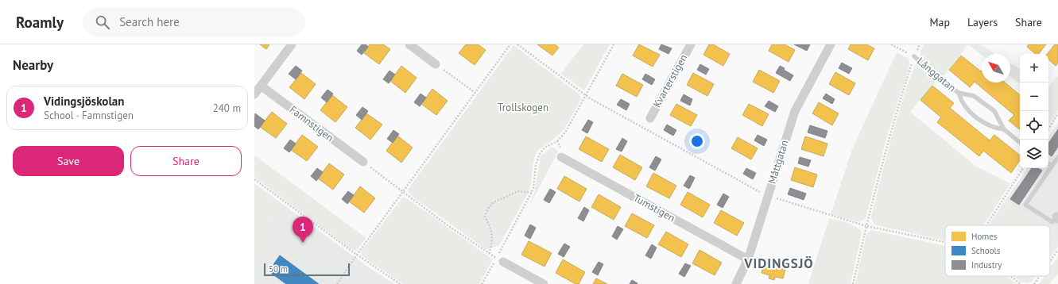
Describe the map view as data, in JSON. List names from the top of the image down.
{
  "streets": {
    "street": [
      "Kvarterstigen",
      "Famnstigen",
      "Måttgatan",
      "Tumstigen"
    ],
    "lane": ["Långgatan"]
  },
  "crossings": [
    ["Måttgatan", "Tumstigen"]
  ],
  "districts": ["VIDINGSJÖ"],
  "parks": ["Trollskogen"],
  "legend": ["Homes", "Schools", "Industry"],
  "scale_bar": "50 m",
  "north": "top left",
  "page": {
    "header": "Roamly",
    "search": "Search here",
    "nav": ["Map", "Layers", "Share"],
    "heading": "Nearby",
    "map_buttons": ["+", "−"],
    "list": [
      {
        "mark": "1",
        "name": "Vidingsjöskolan",
        "note": "School · Famnstigen",
        "value": "240 m"
      }
    ],
    "buttons": ["Save", "Share"],
    "pins": "1",
    "scale": "50 m"
  }
}
